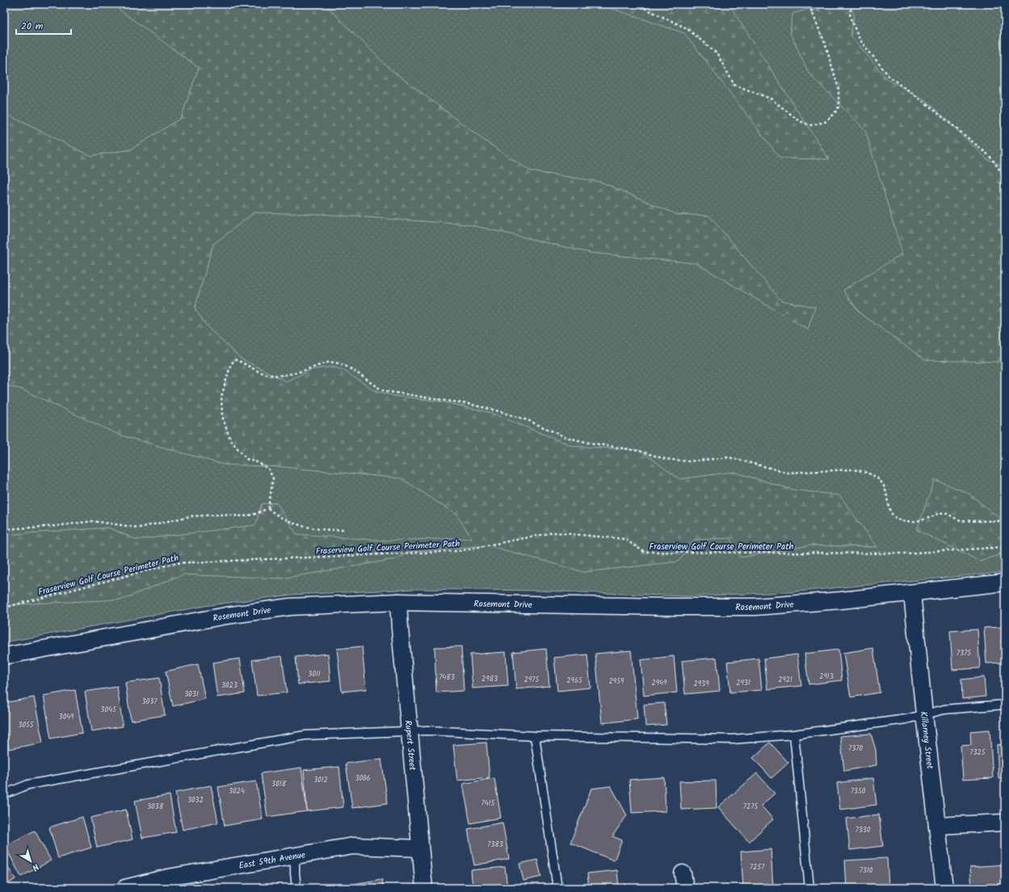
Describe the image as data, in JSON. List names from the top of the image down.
{
  "streets": {
    "street": [
      "Rosemont Drive",
      "Killarney Street",
      "Rupert Street",
      "East 59th Avenue"
    ],
    "path": ["Fraserview Golf Course Perimeter Path"]
  },
  "crossings": [
    ["Rosemont Drive", "Killarney Street"],
    ["Rosemont Drive", "Rupert Street"],
    ["Rupert Street", "East 59th Avenue"]
  ],
  "house_numbers": [
    "7375",
    "3011",
    "2913",
    "7483",
    "2983",
    "2975",
    "2921",
    "2965",
    "2959",
    "2949",
    "2931",
    "2939",
    "3023",
    "3031",
    "3037",
    "3045",
    "3049",
    "3055",
    "7370",
    "7325",
    "3006",
    "3012",
    "3018",
    "3024",
    "7350",
    "3032",
    "7415",
    "3038",
    "7275",
    "7330",
    "7383",
    "7257",
    "7310"
  ],
  "scale_bar": "20 m",
  "north": "bottom right"
}
